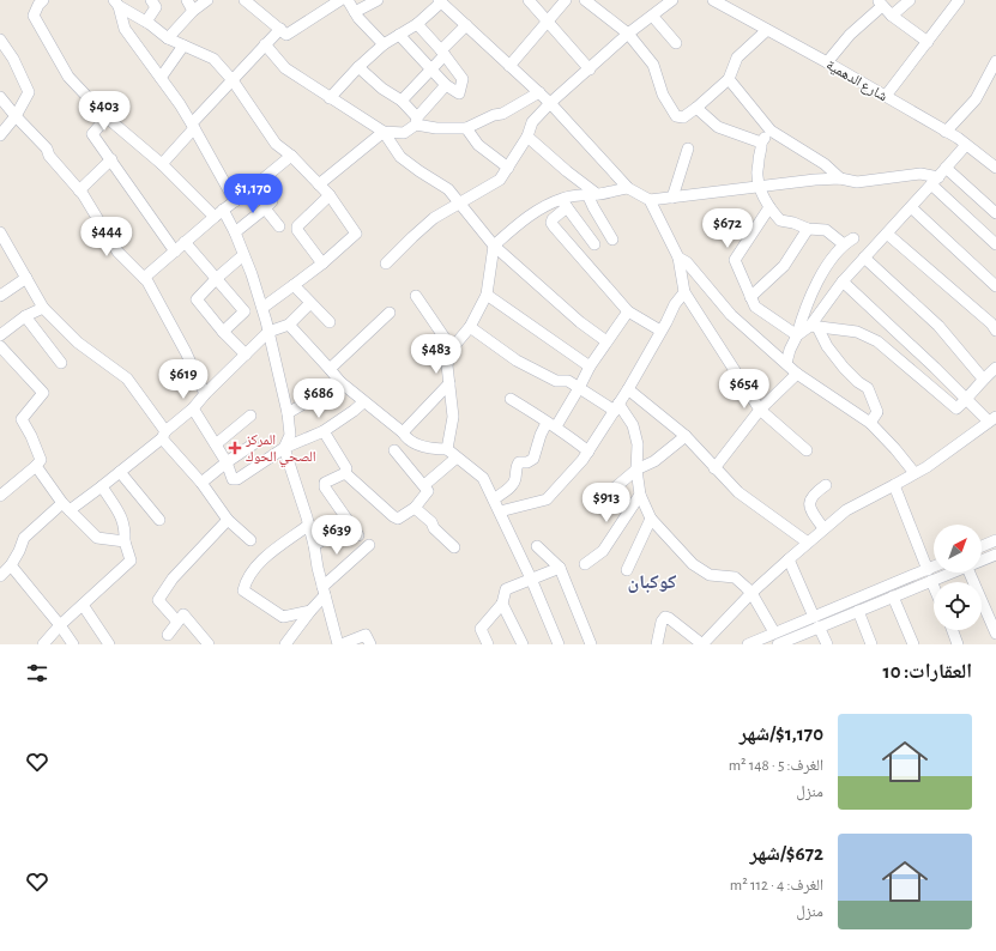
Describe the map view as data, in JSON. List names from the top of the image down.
{
  "streets": {
    "street": ["شارع الدهمية"]
  },
  "districts": ["كوكبان"],
  "places": {
    "health": ["المركز الصحي الحوك"]
  },
  "north": "top right",
  "page": {
    "price": [
      "$403",
      "$1,170",
      "$672",
      "$444",
      "$483",
      "$619",
      "$654",
      "$686",
      "$913",
      "$639"
    ],
    "heading": "العقارات: 10",
    "list": [
      {
        "name": "$1,170/شهر",
        "note": "الغرف: 5 · 148 m² · منزل"
      },
      {
        "name": "$672/شهر",
        "note": "الغرف: 4 · 112 m² · منزل"
      }
    ]
  }
}
